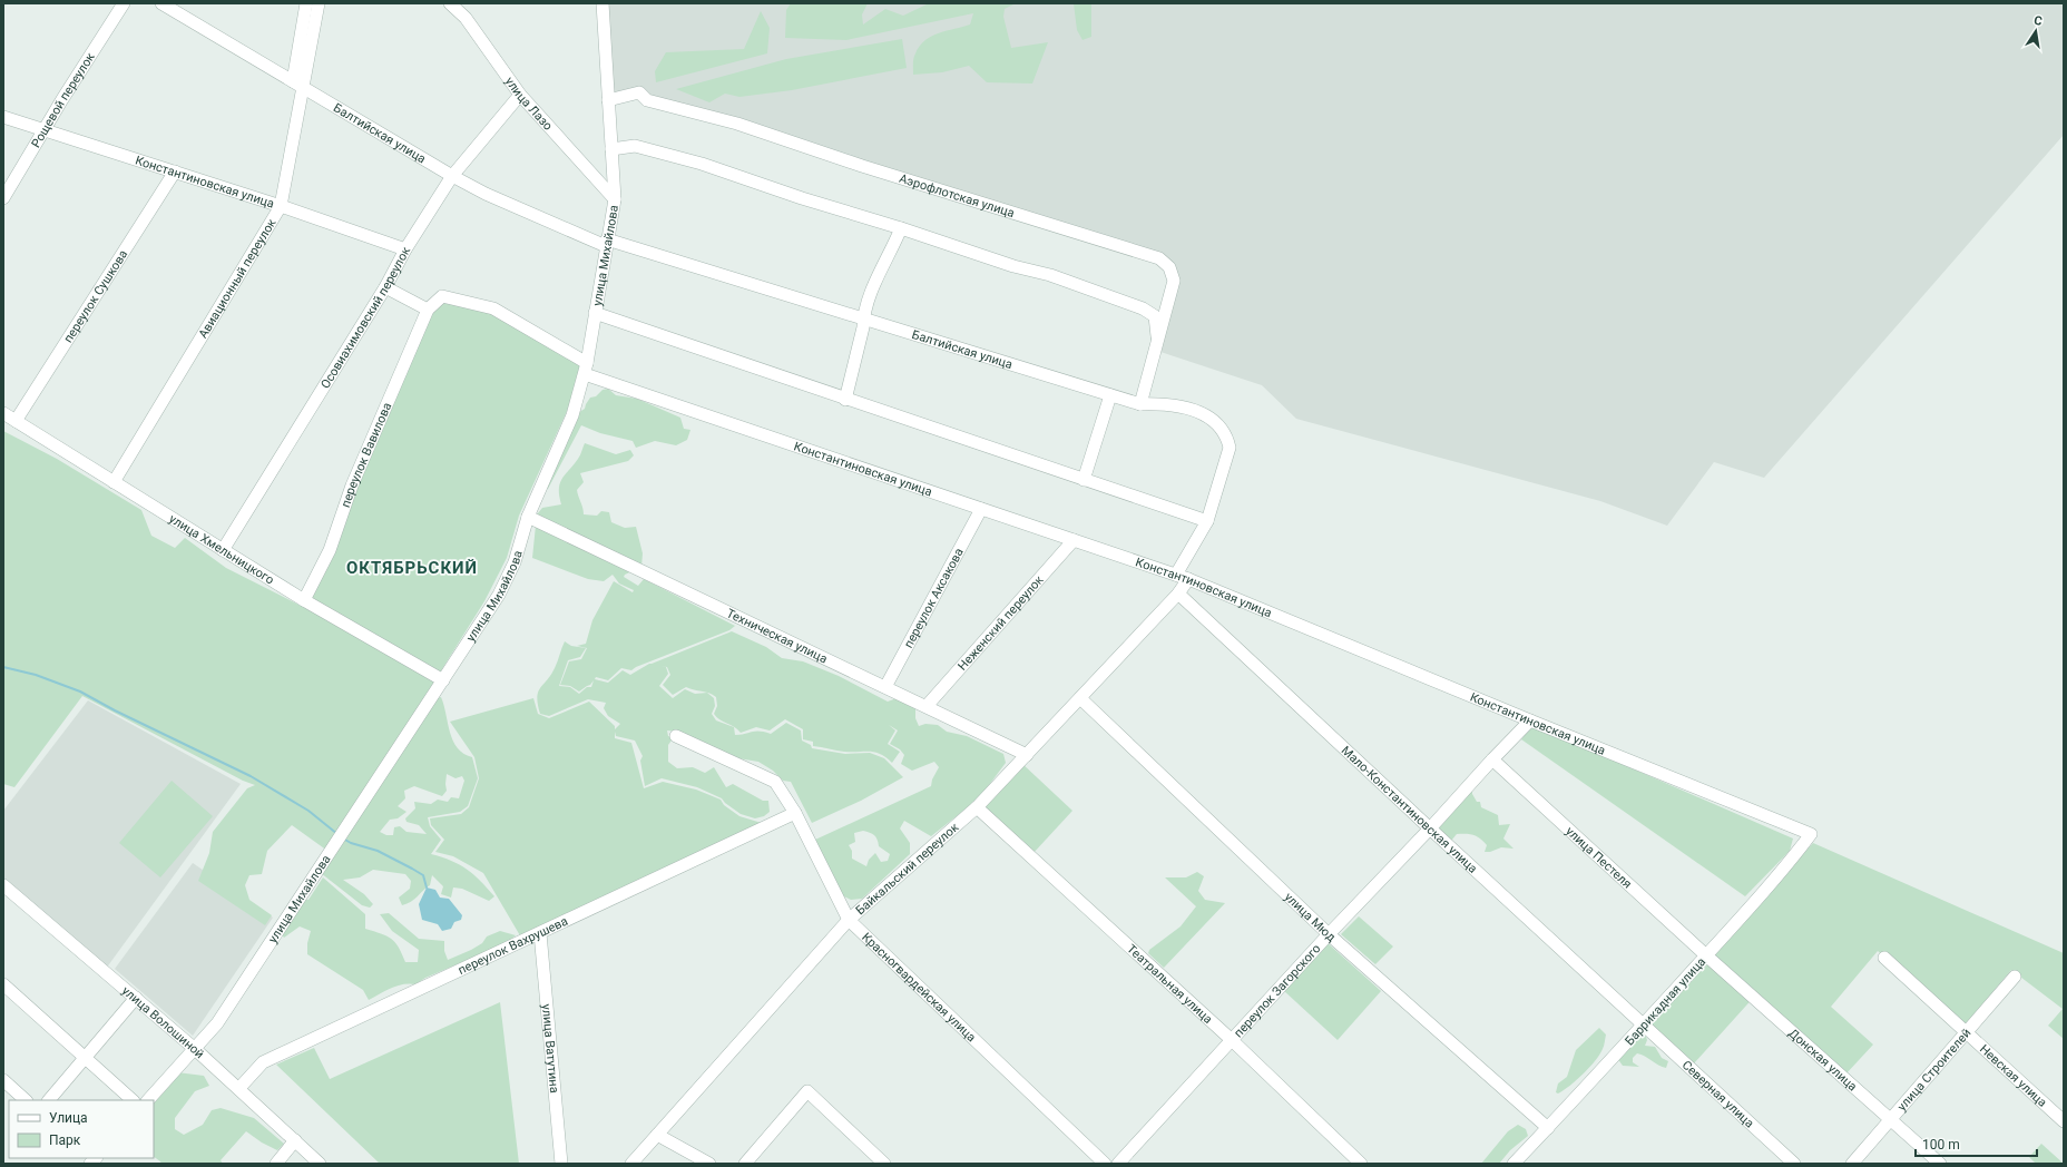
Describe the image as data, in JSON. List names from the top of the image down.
{
  "streets": {
    "street": [
      "Рощевой переулок",
      "улица Лазо",
      "Балтийская улица",
      "Константиновская улица",
      "Аэрофлотская улица",
      "улица Михайлова",
      "Авиационный переулок",
      "переулок Сушкова",
      "Осовиахимовский переулок",
      "переулок Вавилова",
      "улица Хмельницкого",
      "переулок Аксакова",
      "Неженский переулок",
      "Техническая улица",
      "Мало-Константиновская улица",
      "улица Пестеля",
      "Байкальский переулок",
      "улица Мюд",
      "переулок Вахрушева",
      "Театральная улица",
      "Красногвардейская улица",
      "переулок Загорского",
      "Баррикадная улица",
      "улица Волошиной",
      "улица Ватутина",
      "Донская улица",
      "улица Строителей",
      "Невская улица",
      "Северная улица"
    ]
  },
  "crossings": [
    ["Рощевой переулок", "Константиновская улица"],
    ["улица Лазо", "улица Михайлова"],
    ["улица Лазо", "Осовиахимовский переулок"],
    ["Балтийская улица", "Константиновская улица"],
    ["Балтийская улица", "Аэрофлотская улица"],
    ["Балтийская улица", "улица Михайлова"],
    ["Балтийская улица", "Авиационный переулок"],
    ["Балтийская улица", "Осовиахимовский переулок"],
    ["Балтийская улица", "Байкальский переулок"],
    ["Константиновская улица", "улица Михайлова"],
    ["Константиновская улица", "Авиационный переулок"],
    ["Константиновская улица", "переулок Сушкова"],
    ["Константиновская улица", "Осовиахимовский переулок"],
    ["Константиновская улица", "переулок Вавилова"],
    ["Константиновская улица", "переулок Аксакова"],
    ["Константиновская улица", "Неженский переулок"],
    ["Константиновская улица", "Байкальский переулок"],
    ["Константиновская улица", "переулок Загорского"],
    ["Константиновская улица", "Баррикадная улица"],
    ["Аэрофлотская улица", "улица Михайлова"],
    ["улица Михайлова", "улица Хмельницкого"],
    ["улица Михайлова", "Техническая улица"],
    ["улица Михайлова", "улица Волошиной"],
    ["Авиационный переулок", "улица Хмельницкого"],
    ["переулок Сушкова", "улица Хмельницкого"],
    ["Осовиахимовский переулок", "улица Хмельницкого"],
    ["переулок Вавилова", "улица Хмельницкого"],
    ["переулок Аксакова", "Техническая улица"],
    ["Неженский переулок", "Техническая улица"],
    ["Техническая улица", "Байкальский переулок"],
    ["Мало-Константиновская улица", "Байкальский переулок"],
    ["Мало-Константиновская улица", "переулок Загорского"],
    ["Мало-Константиновская улица", "Баррикадная улица"],
    ["Мало-Константиновская улица", "Северная улица"],
    ["улица Пестеля", "переулок Загорского"],
    ["улица Пестеля", "Баррикадная улица"],
    ["улица Пестеля", "Донская улица"],
    ["Байкальский переулок", "улица Мюд"],
    ["Байкальский переулок", "Театральная улица"],
    ["Байкальский переулок", "Красногвардейская улица"],
    ["улица Мюд", "переулок Загорского"],
    ["улица Мюд", "Баррикадная улица"],
    ["переулок Вахрушева", "Красногвардейская улица"],
    ["переулок Вахрушева", "улица Волошиной"],
    ["переулок Вахрушева", "улица Ватутина"],
    ["Театральная улица", "переулок Загорского"],
    ["Баррикадная улица", "Донская улица"],
    ["Баррикадная улица", "Северная улица"],
    ["Донская улица", "улица Строителей"],
    ["улица Строителей", "Невская улица"]
  ],
  "districts": ["ОКТЯБРЬСКИЙ"],
  "legend": ["Улица", "Парк"],
  "scale_bar": "100 m",
  "north": "top"
}
